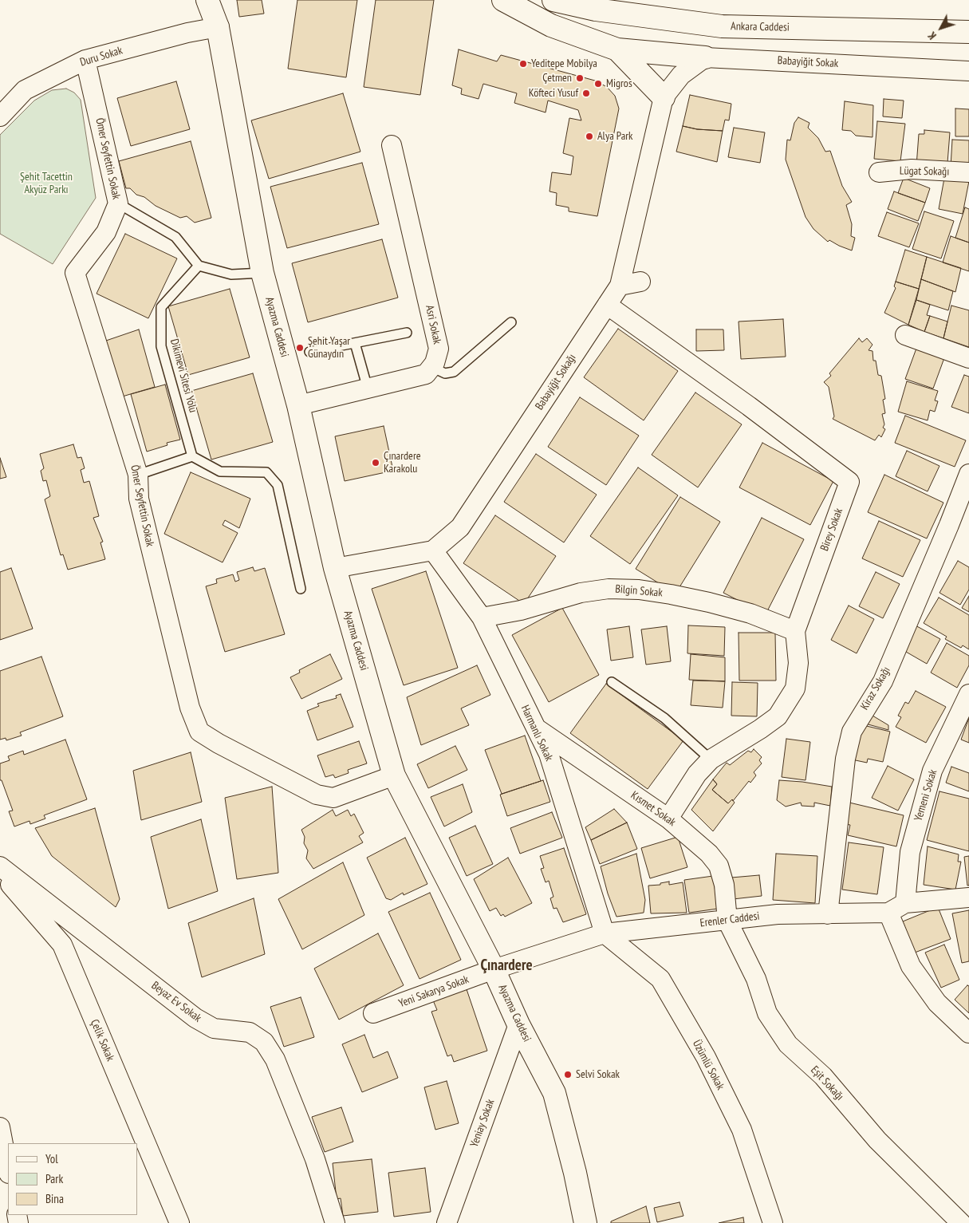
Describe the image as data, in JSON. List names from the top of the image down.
{
  "streets": {
    "street": [
      "Ankara Caddesi",
      "Duru Sokak",
      "Babayiğit Sokak",
      "Ömer Seyfettin Sokak",
      "Lügat Sokağı",
      "Asri Sokak",
      "Ayazma Caddesi",
      "Babayiğit Sokağı",
      "Birey Sokak",
      "Bilgin Sokak",
      "Kiraz Sokağı",
      "Harmanlı Sokak",
      "Yemeni Sokak",
      "Kısmet Sokak",
      "Erenler Caddesi",
      "Yeni Sakarya Sokak",
      "Beyaz Ev Sokak",
      "Çelik Sokak",
      "Üzümlü Sokak",
      "Eşit Sokağı",
      "Yeniay Sokak"
    ],
    "lane": ["Dikimevi Sitesi Yolu"]
  },
  "crossings": [
    ["Duru Sokak", "Ömer Seyfettin Sokak"],
    ["Duru Sokak", "Ayazma Caddesi"],
    ["Ömer Seyfettin Sokak", "Ayazma Caddesi"],
    ["Ayazma Caddesi", "Erenler Caddesi"],
    ["Ayazma Caddesi", "Yeni Sakarya Sokak"],
    ["Ayazma Caddesi", "Yeniay Sokak"],
    ["Babayiğit Sokağı", "Birey Sokak"],
    ["Babayiğit Sokağı", "Harmanlı Sokak"],
    ["Birey Sokak", "Bilgin Sokak"],
    ["Birey Sokak", "Kısmet Sokak"],
    ["Bilgin Sokak", "Harmanlı Sokak"],
    ["Kiraz Sokağı", "Erenler Caddesi"],
    ["Harmanlı Sokak", "Kısmet Sokak"],
    ["Harmanlı Sokak", "Erenler Caddesi"],
    ["Harmanlı Sokak", "Üzümlü Sokak"],
    ["Yemeni Sokak", "Erenler Caddesi"],
    ["Kısmet Sokak", "Erenler Caddesi"],
    ["Kısmet Sokak", "Eşit Sokağı"],
    ["Erenler Caddesi", "Yeni Sakarya Sokak"],
    ["Erenler Caddesi", "Üzümlü Sokak"],
    ["Erenler Caddesi", "Eşit Sokağı"]
  ],
  "districts": ["Çınardere"],
  "parks": ["Şehit Tacettin Akyüz Parkı"],
  "places": [
    "Yeditepe Mobilya",
    "Çetmen",
    "Migros",
    "Köfteci Yusuf",
    "Alya Park",
    "Şehit Yaşar Günaydın",
    "Çınardere Karakolu",
    "Selvi Sokak"
  ],
  "legend": ["Yol", "Park", "Bina"],
  "north": "bottom left"
}
